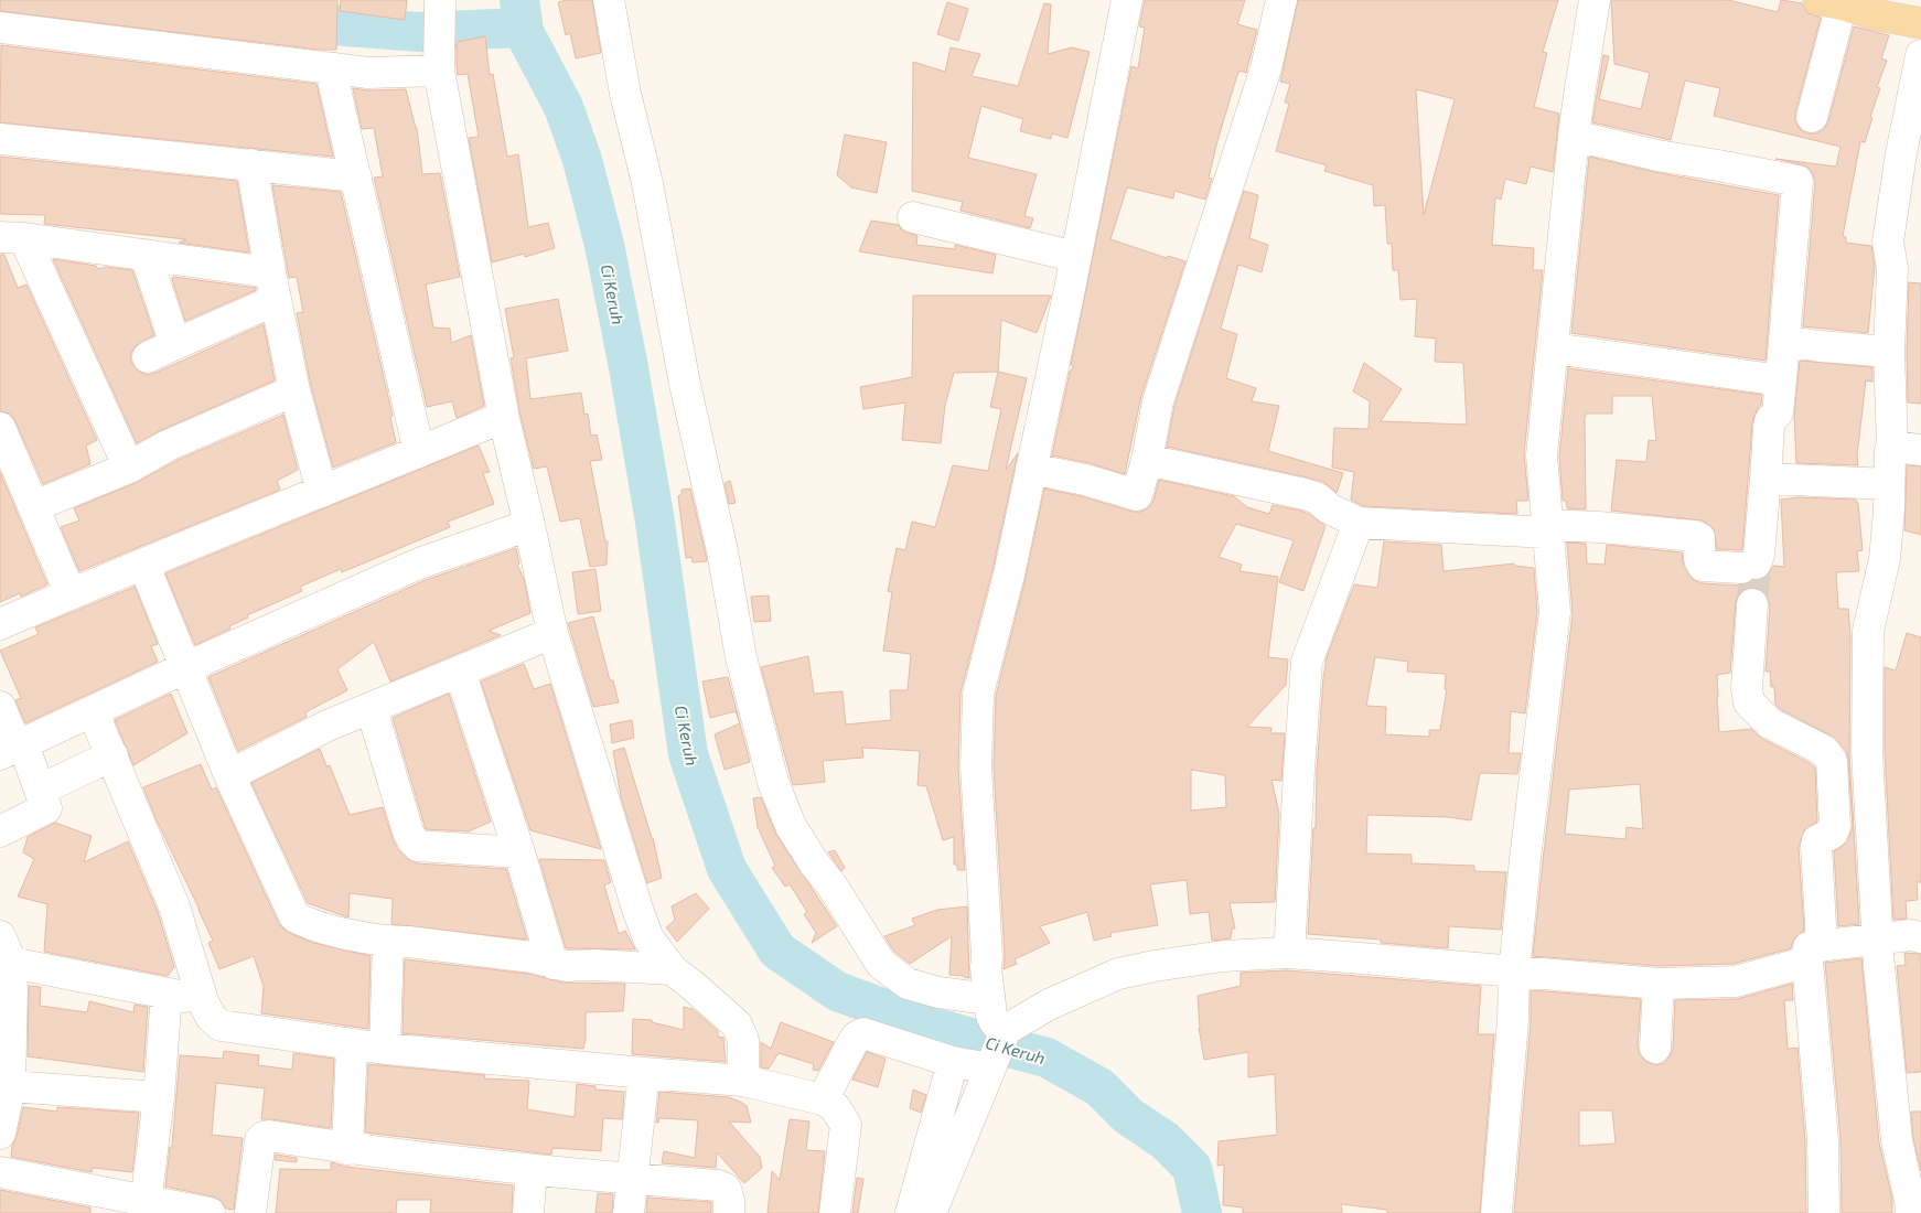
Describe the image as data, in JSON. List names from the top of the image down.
{
  "water": ["Ci Keruh"]
}
